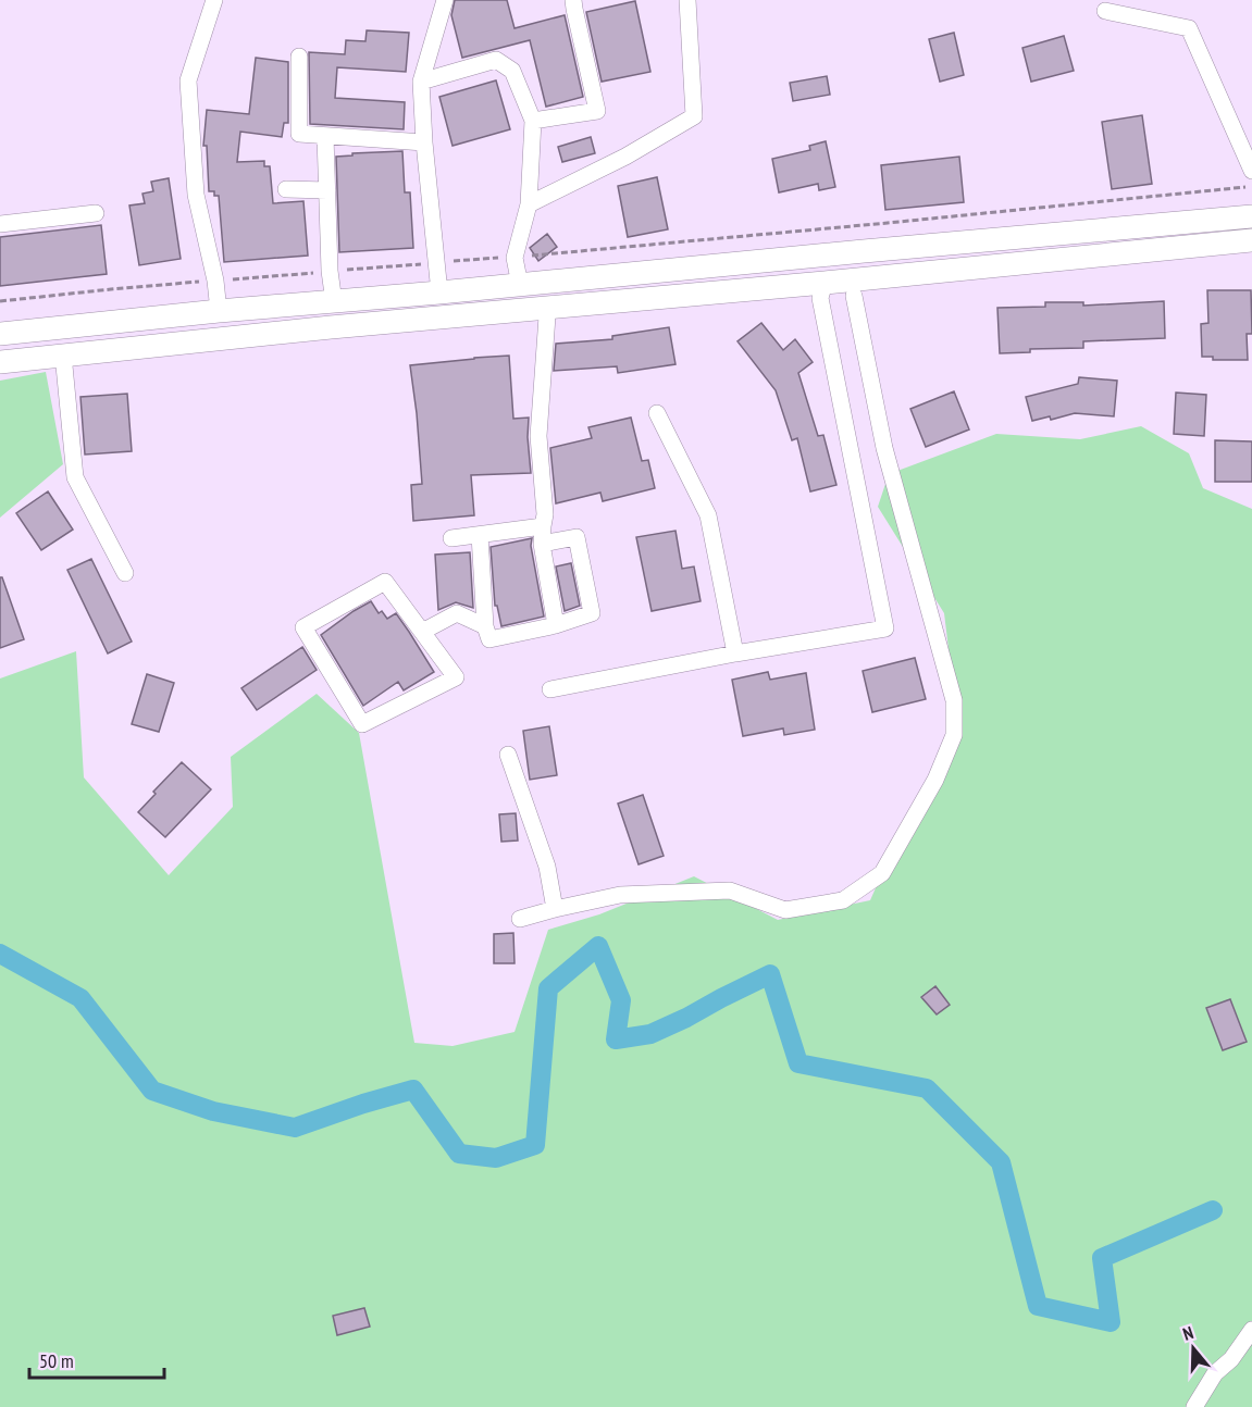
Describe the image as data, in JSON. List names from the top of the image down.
{
  "scale_bar": "50 m",
  "north": "top"
}
